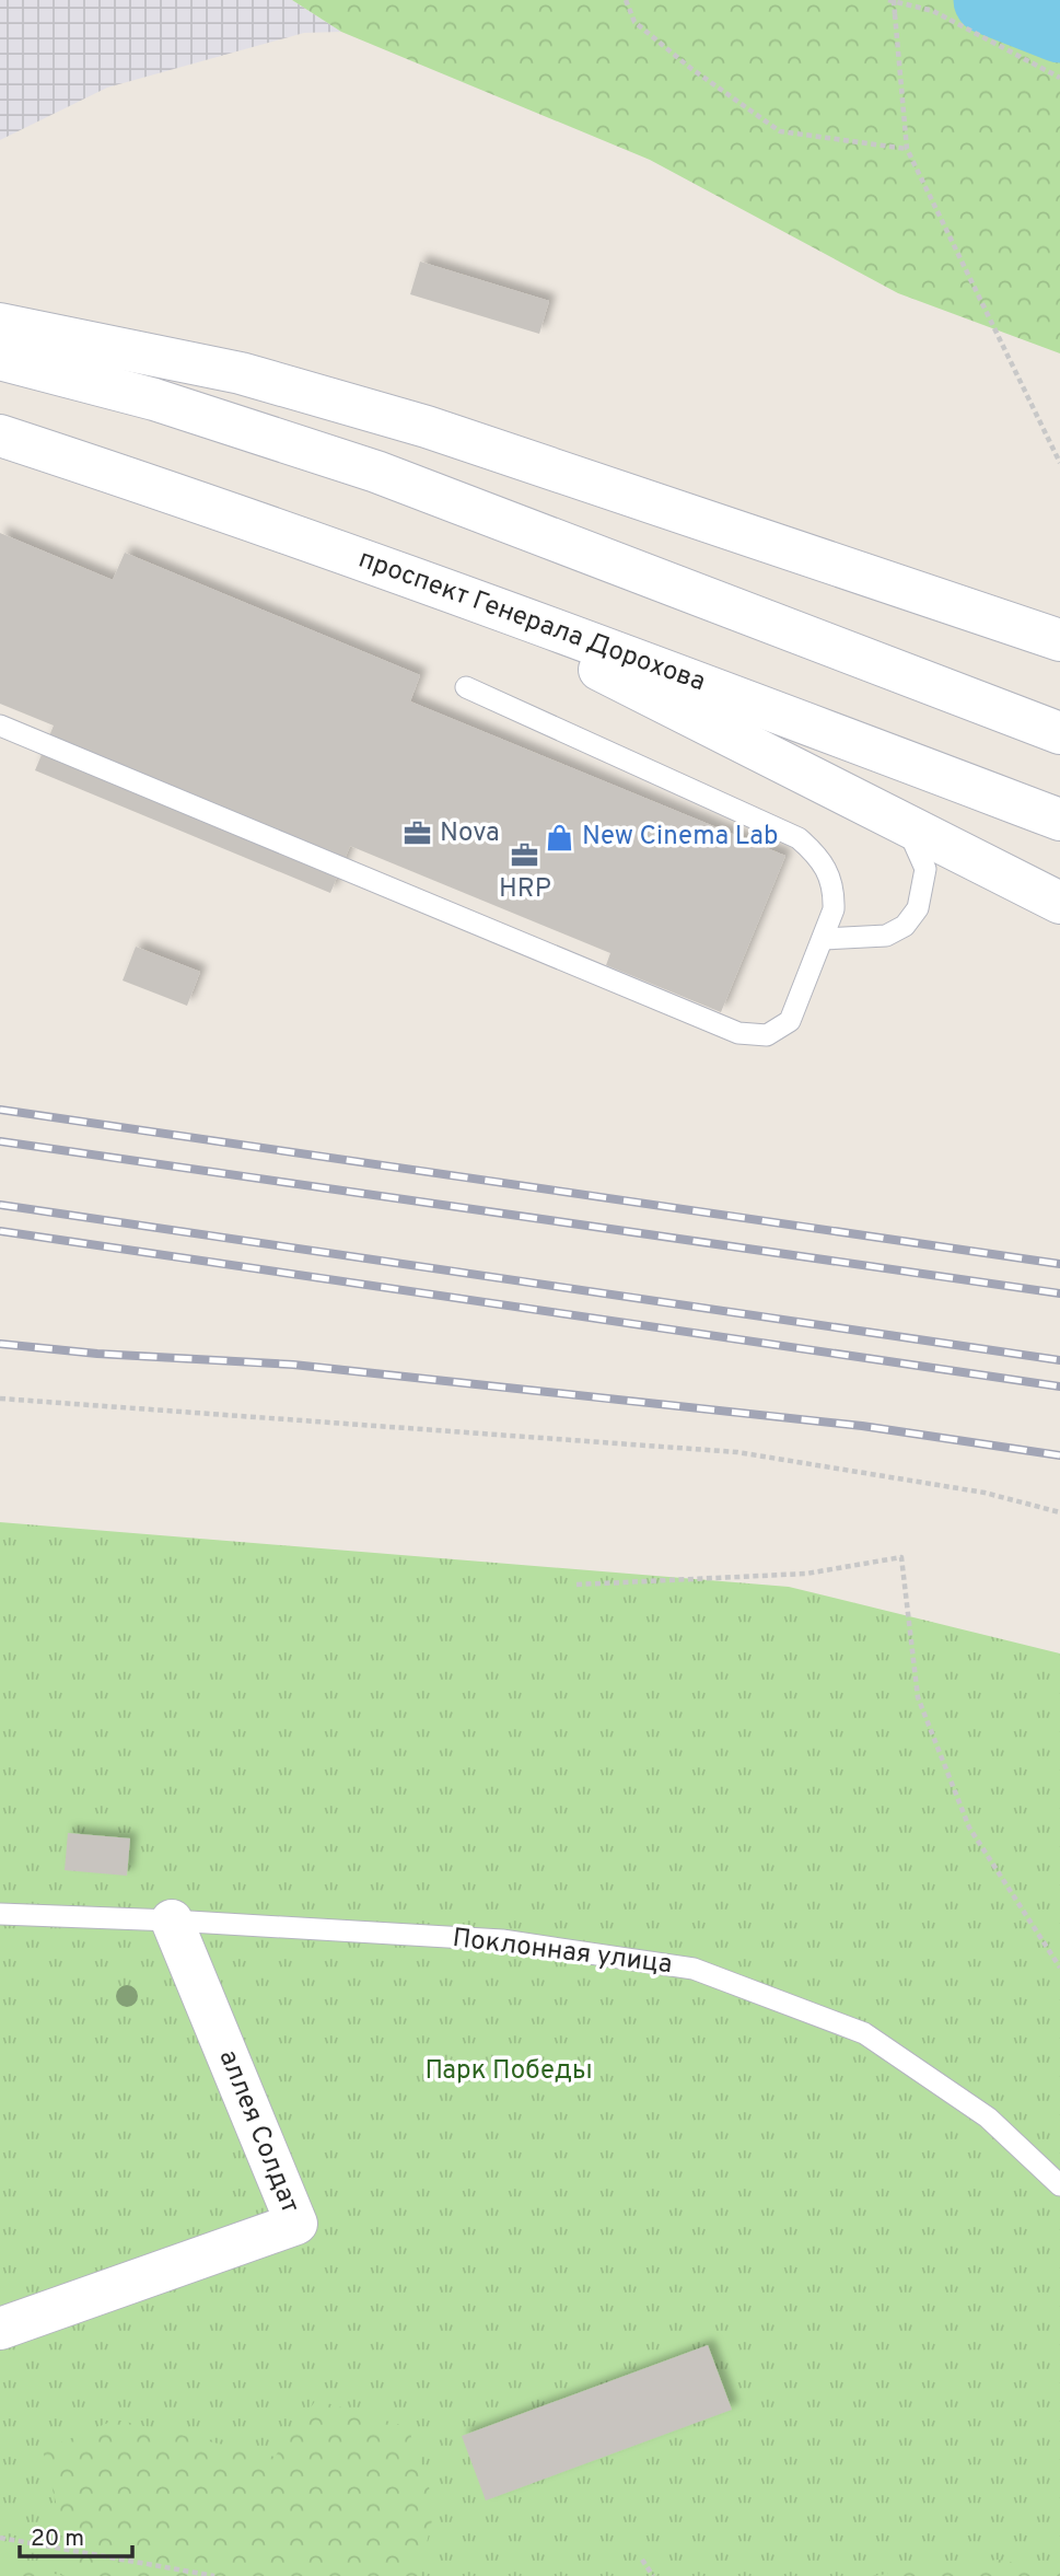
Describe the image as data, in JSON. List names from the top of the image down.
{
  "streets": {
    "main road": ["проспект Генерала Дорохова", "аллея Солдат"],
    "lane": ["Поклонная улица"]
  },
  "crossings": [
    ["Поклонная улица", "аллея Солдат"]
  ],
  "parks": ["Парк Победы"],
  "places": {
    "office": ["Nova", "HRP"],
    "shop": ["New Cinema Lab"]
  },
  "scale_bar": "20 m"
}
